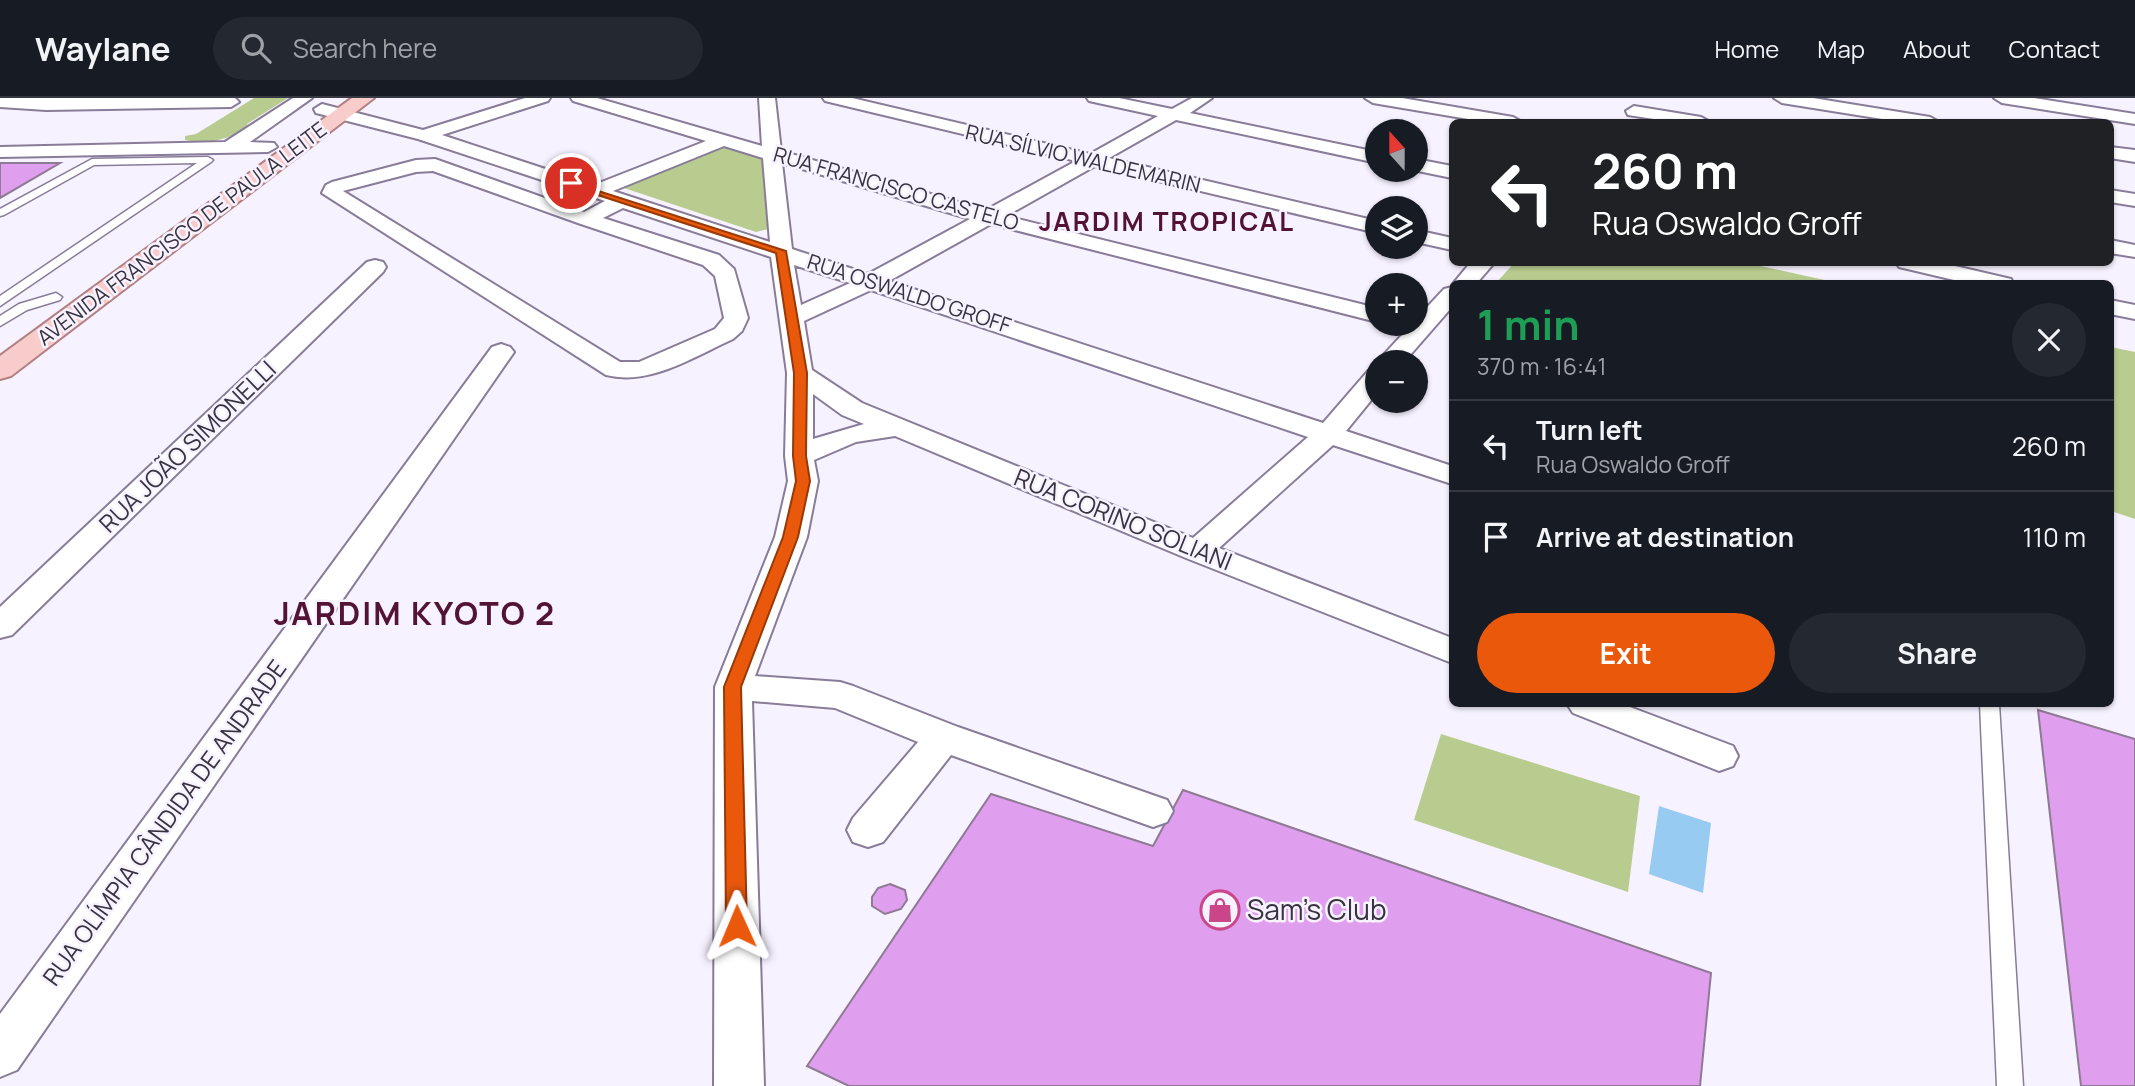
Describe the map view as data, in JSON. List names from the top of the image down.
{
  "streets": {
    "main road": ["AVENIDA FRANCISCO DE PAULA LEITE"],
    "street": [
      "RUA SÍLVIO WALDEMARIN",
      "RUA FRANCISCO CASTELO",
      "RUA OSWALDO GROFF",
      "RUA JOÃO SIMONELLI",
      "RUA CORINO SOLIANI",
      "RUA OLÍMPIA CÂNDIDA DE ANDRADE"
    ]
  },
  "crossings": [
    ["AVENIDA FRANCISCO DE PAULA LEITE", "RUA OSWALDO GROFF"]
  ],
  "districts": ["JARDIM TROPICAL", "JARDIM KYOTO 2"],
  "places": {
    "shop": ["Sam's Club"]
  },
  "north": "top",
  "page": {
    "header": "Waylane",
    "search": "Search here",
    "nav": [
      "Home",
      "Map",
      "About",
      "Contact"
    ],
    "map_buttons": ["+", "−"],
    "turn": ["260 m", "Rua Oswaldo Groff"],
    "heading": ["1 min", "370 m · 16:41"],
    "list": [
      {
        "name": "Turn left",
        "note": "Rua Oswaldo Groff",
        "value": "260 m"
      },
      {
        "name": "Arrive at destination",
        "value": "110 m"
      }
    ],
    "buttons": ["Exit", "Share"]
  }
}
